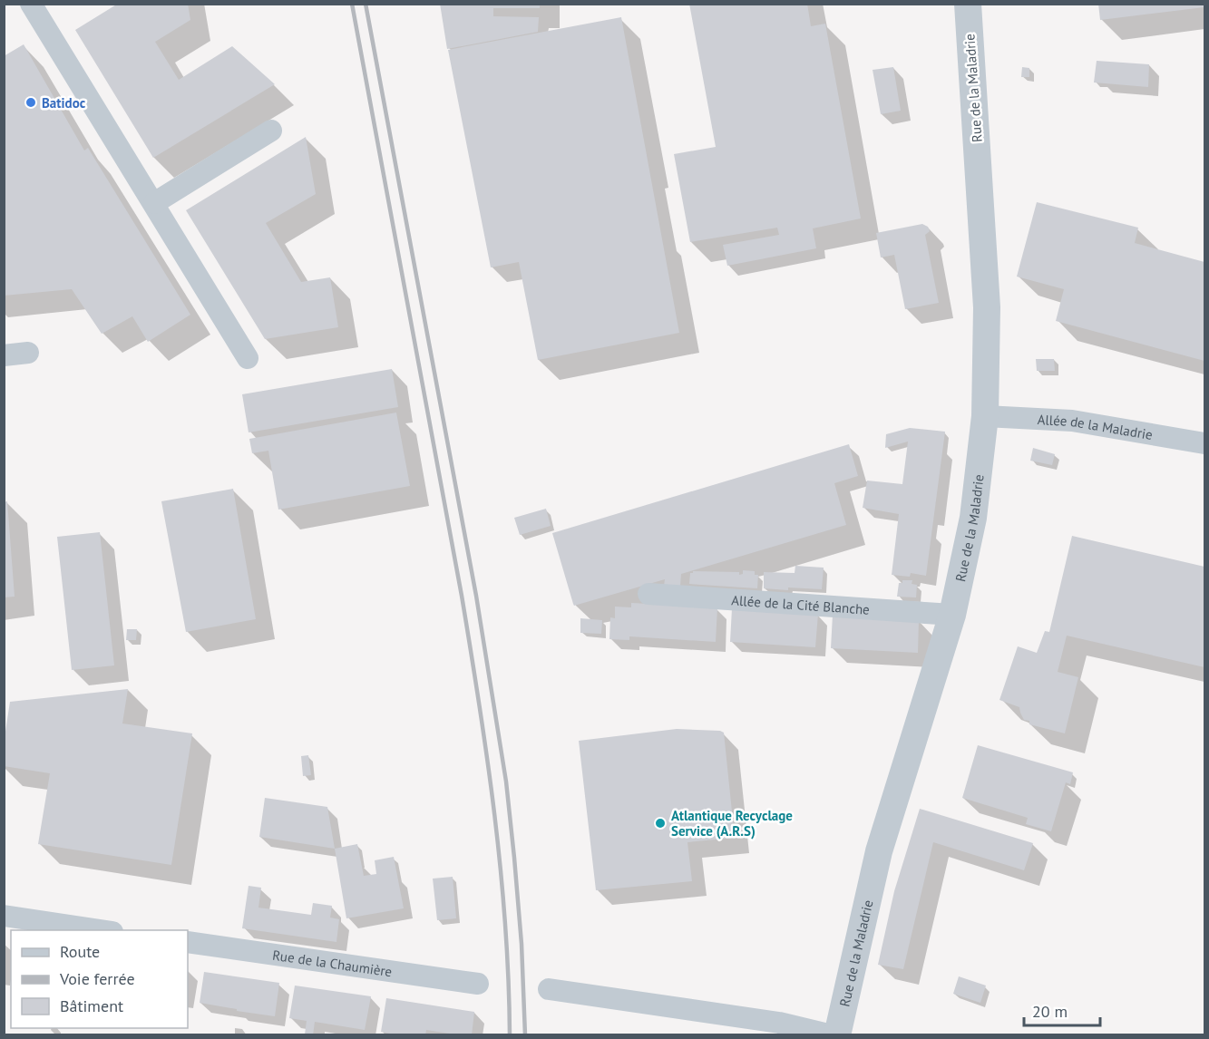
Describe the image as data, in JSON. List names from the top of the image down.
{
  "streets": {
    "street": [
      "Rue de la Maladrie",
      "Allée de la Maladrie",
      "Allée de la Cité Blanche",
      "Rue de la Chaumière"
    ]
  },
  "crossings": [
    ["Rue de la Maladrie", "Allée de la Maladrie"],
    ["Rue de la Maladrie", "Allée de la Cité Blanche"]
  ],
  "places": ["Batidoc", "Atlantique Recyclage Service (A.R.S)"],
  "legend": ["Route", "Voie ferrée", "Bâtiment"],
  "scale_bar": "20 m"
}
